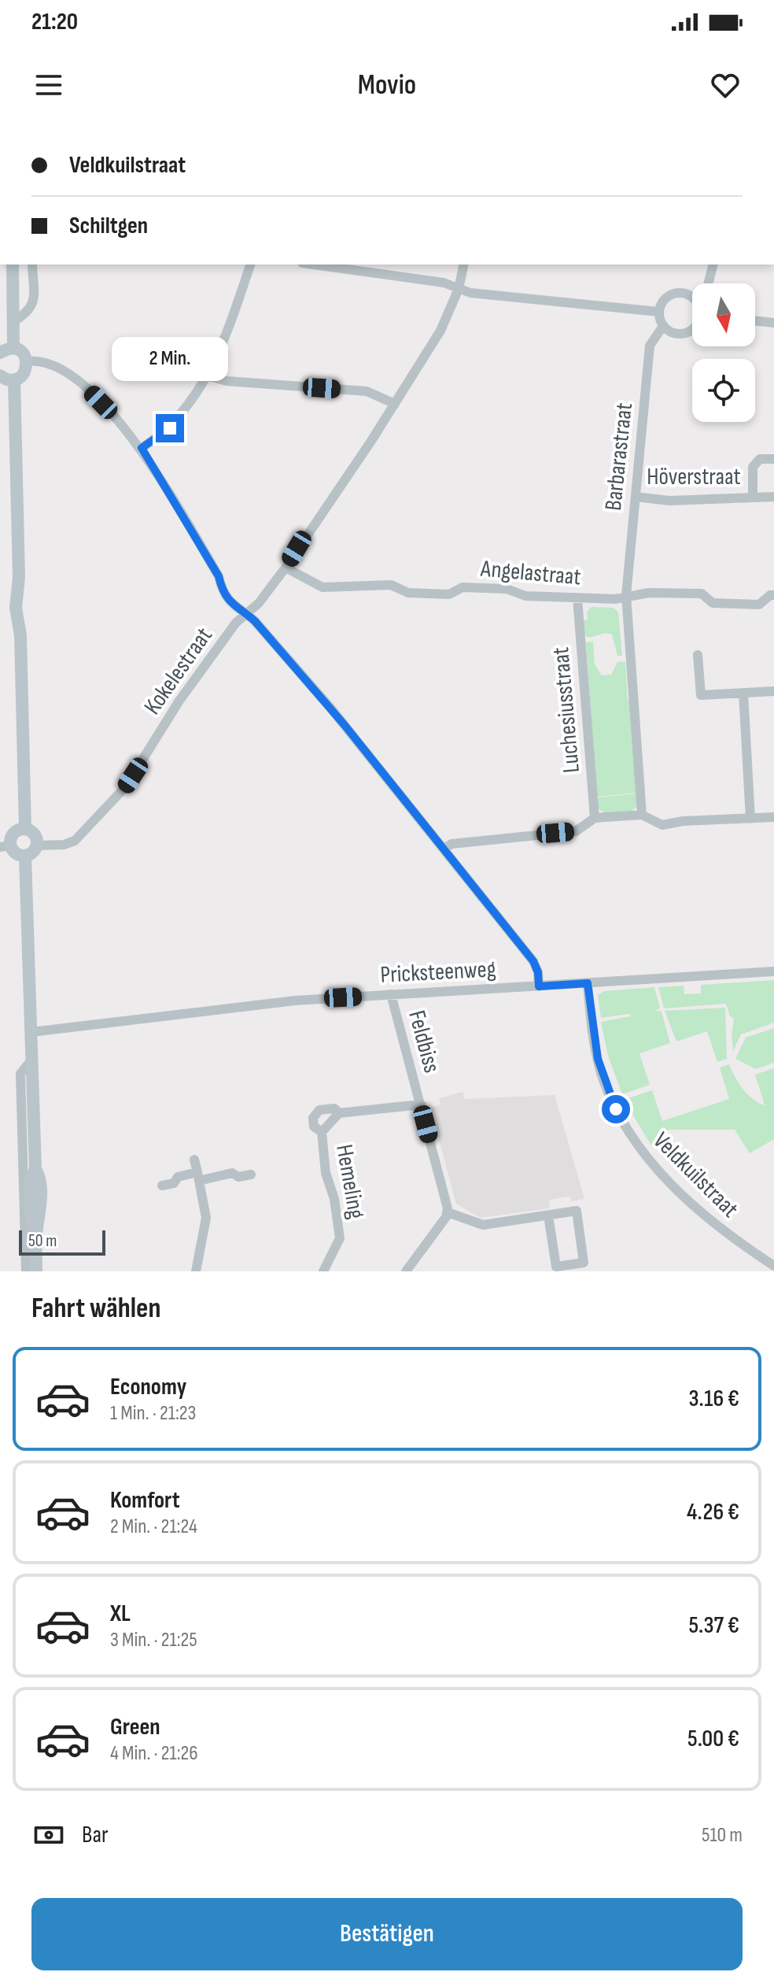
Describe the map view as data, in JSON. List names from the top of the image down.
{
  "streets": {
    "street": [
      "Barbarastraat",
      "Höverstraat",
      "Angelastraat",
      "Kokelestraat",
      "Luchesiusstraat",
      "Pricksteenweg",
      "Feldbiss",
      "Veldkuilstraat",
      "Hemeling"
    ]
  },
  "crossings": [
    ["Barbarastraat", "Höverstraat"],
    ["Barbarastraat", "Angelastraat"],
    ["Angelastraat", "Kokelestraat"],
    ["Angelastraat", "Luchesiusstraat"],
    ["Pricksteenweg", "Feldbiss"],
    ["Pricksteenweg", "Veldkuilstraat"],
    ["Feldbiss", "Hemeling"]
  ],
  "scale_bar": "50 m",
  "north": "bottom",
  "page": {
    "status": "21:20",
    "header": "Movio",
    "banner": ["Veldkuilstraat", "Schiltgen"],
    "bubble": "2 Min.",
    "scale": "50 m",
    "heading": "Fahrt wählen",
    "list": [
      {
        "name": "Economy",
        "note": "1 Min. · 21:23",
        "value": "3.16 €"
      },
      {
        "name": "Komfort",
        "note": "2 Min. · 21:24",
        "value": "4.26 €"
      },
      {
        "name": "XL",
        "note": "3 Min. · 21:25",
        "value": "5.37 €"
      },
      {
        "name": "Green",
        "note": "4 Min. · 21:26",
        "value": "5.00 €"
      }
    ],
    "pay": ["Bar", "510 m"],
    "buttons": "Bestätigen"
  }
}
